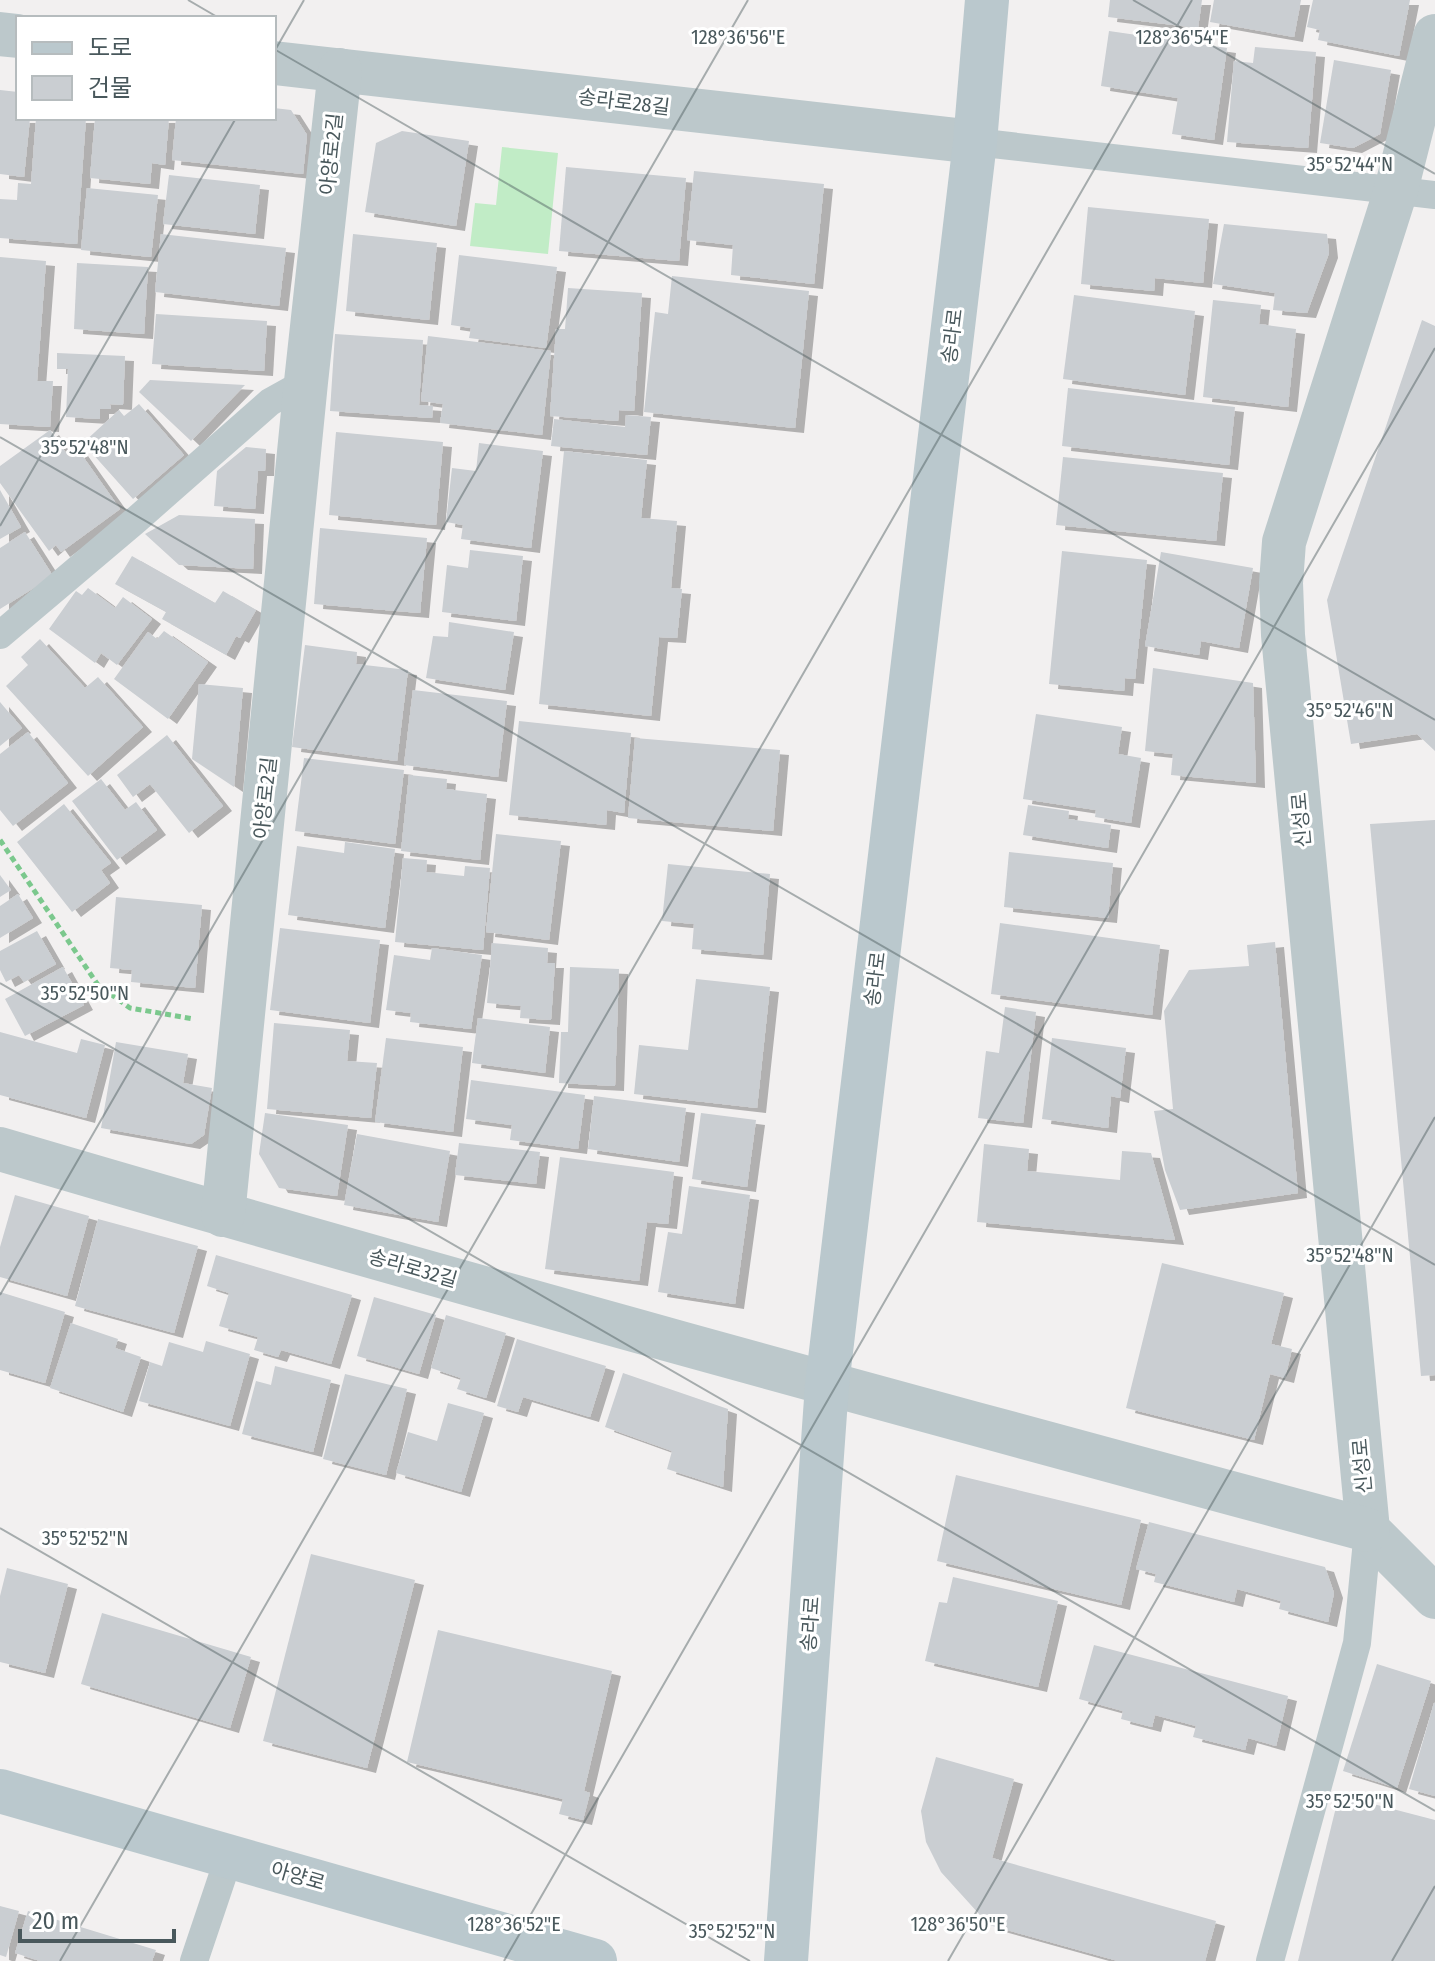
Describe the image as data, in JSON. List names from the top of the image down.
{
  "streets": {
    "main road": ["송라로", "아양로"],
    "street": [
      "송라로28길",
      "아양로2길",
      "신성로",
      "송라로32길"
    ]
  },
  "crossings": [
    ["송라로28길", "아양로2길"],
    ["송라로28길", "송라로"],
    ["아양로2길", "송라로32길"],
    ["송라로", "송라로32길"],
    ["신성로", "송라로32길"]
  ],
  "legend": ["도로", "건물"],
  "scale_bar": "20 m",
  "coordinates": [
    "128°36'56\"E",
    "128°36'54\"E",
    "35°52'44\"N",
    "35°52'48\"N",
    "35°52'46\"N",
    "35°52'50\"N",
    "35°52'52\"N",
    "128°36'52\"E",
    "128°36'50\"E"
  ]
}
